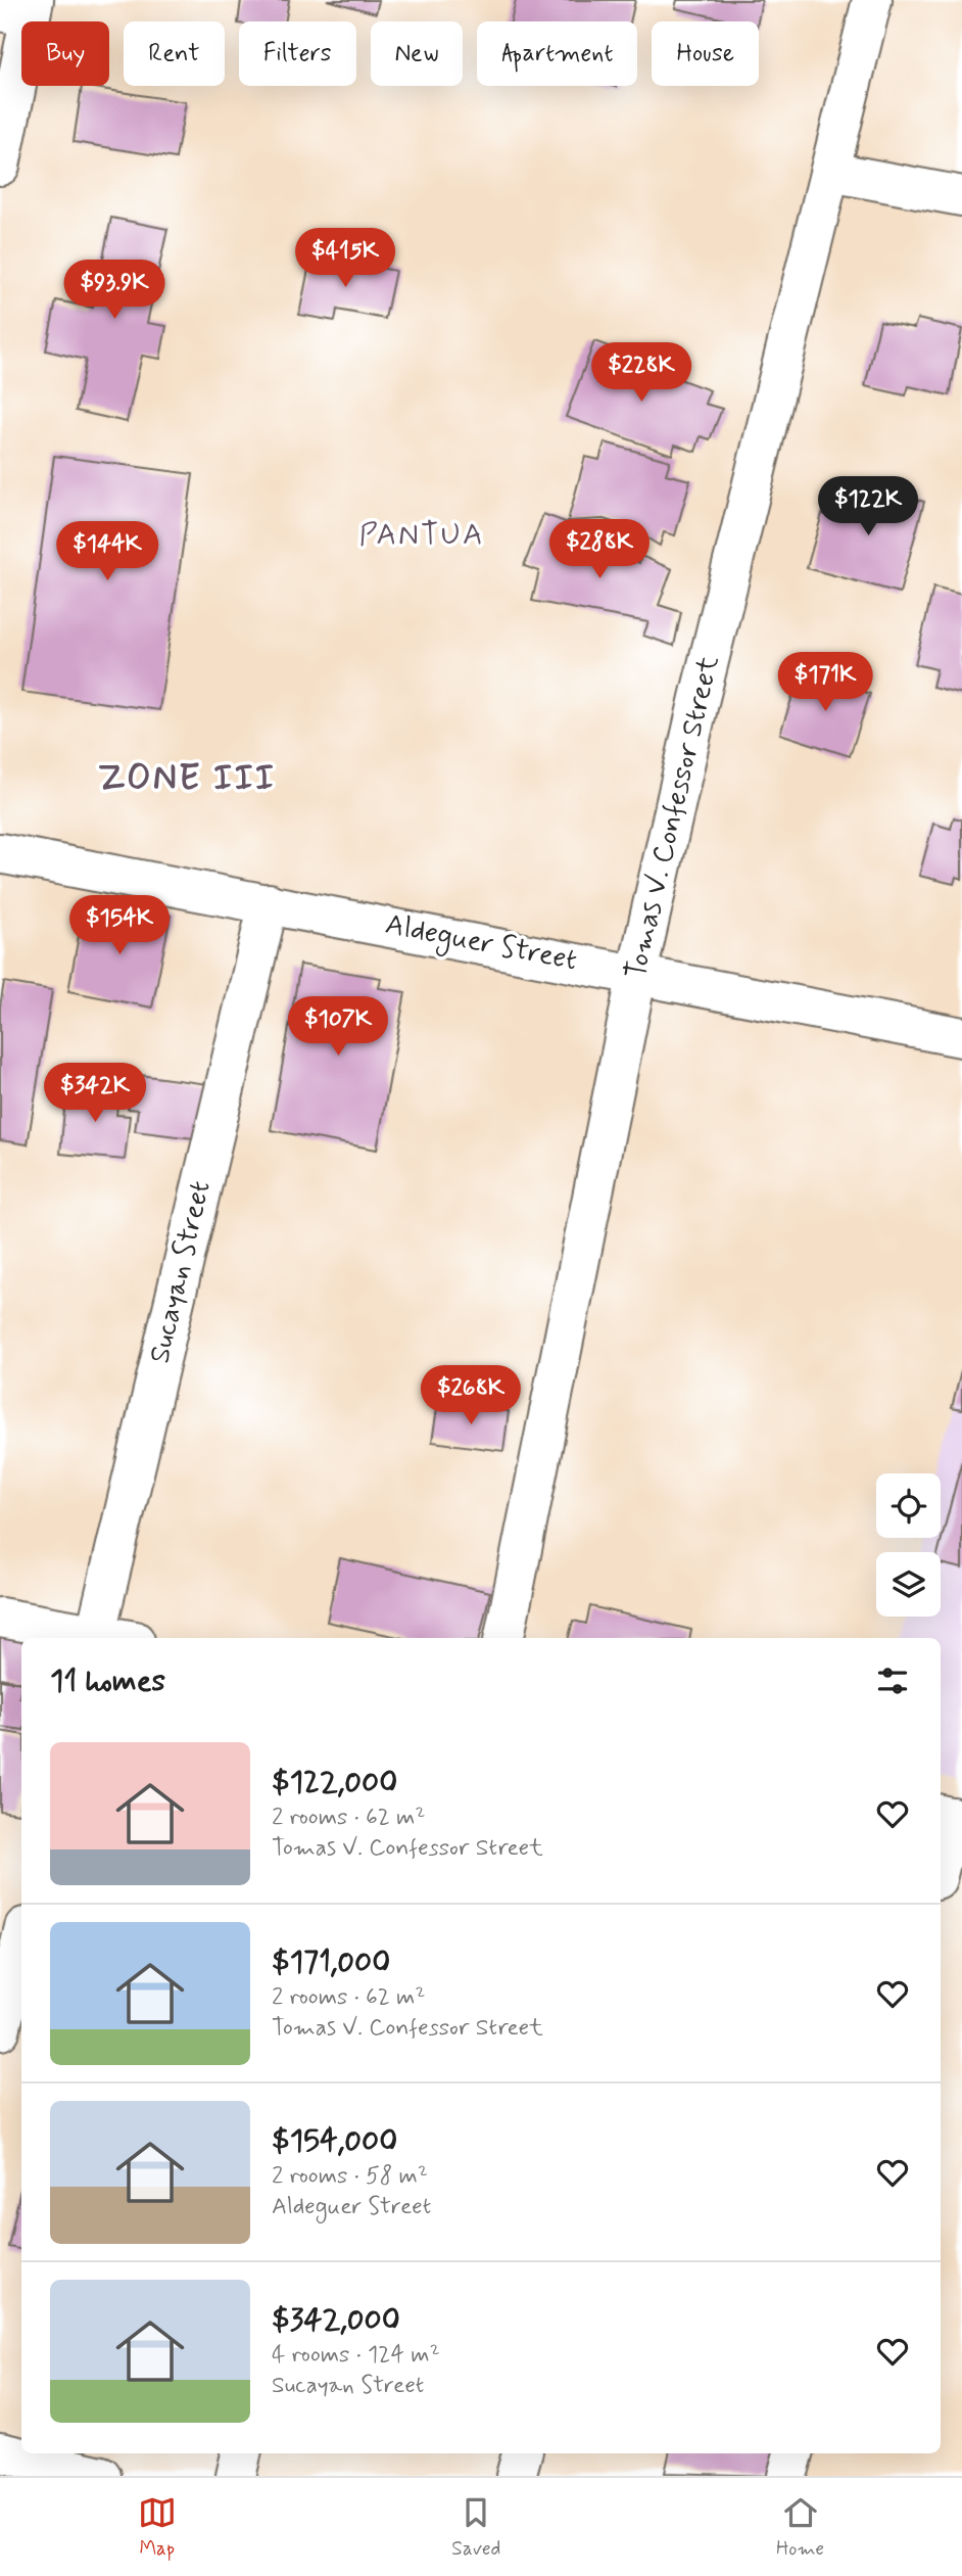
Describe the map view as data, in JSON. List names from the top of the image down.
{
  "streets": {
    "street": ["Tomas V. Confessor Street", "Aldeguer Street", "Sucayan Street"]
  },
  "crossings": [
    ["Tomas V. Confessor Street", "Aldeguer Street"],
    ["Aldeguer Street", "Sucayan Street"]
  ],
  "districts": ["PANTUA", "ZONE III"],
  "page": {
    "chip": [
      "Buy",
      "Rent",
      "Filters",
      "New",
      "Apartment",
      "House"
    ],
    "price": [
      "$415K",
      "$93.9K",
      "$228K",
      "$122K",
      "$288K",
      "$144K",
      "$171K",
      "$154K",
      "$107K",
      "$342K",
      "$268K"
    ],
    "heading": "11 homes",
    "list": [
      {
        "name": "$122,000",
        "note": "2 rooms · 62 m² · Tomas V. Confessor Street"
      },
      {
        "name": "$171,000",
        "note": "2 rooms · 62 m² · Tomas V. Confessor Street"
      },
      {
        "name": "$154,000",
        "note": "2 rooms · 58 m² · Aldeguer Street"
      },
      {
        "name": "$342,000",
        "note": "4 rooms · 124 m² · Sucayan Street"
      }
    ],
    "tabs": ["Map", "Saved", "Home"]
  }
}
